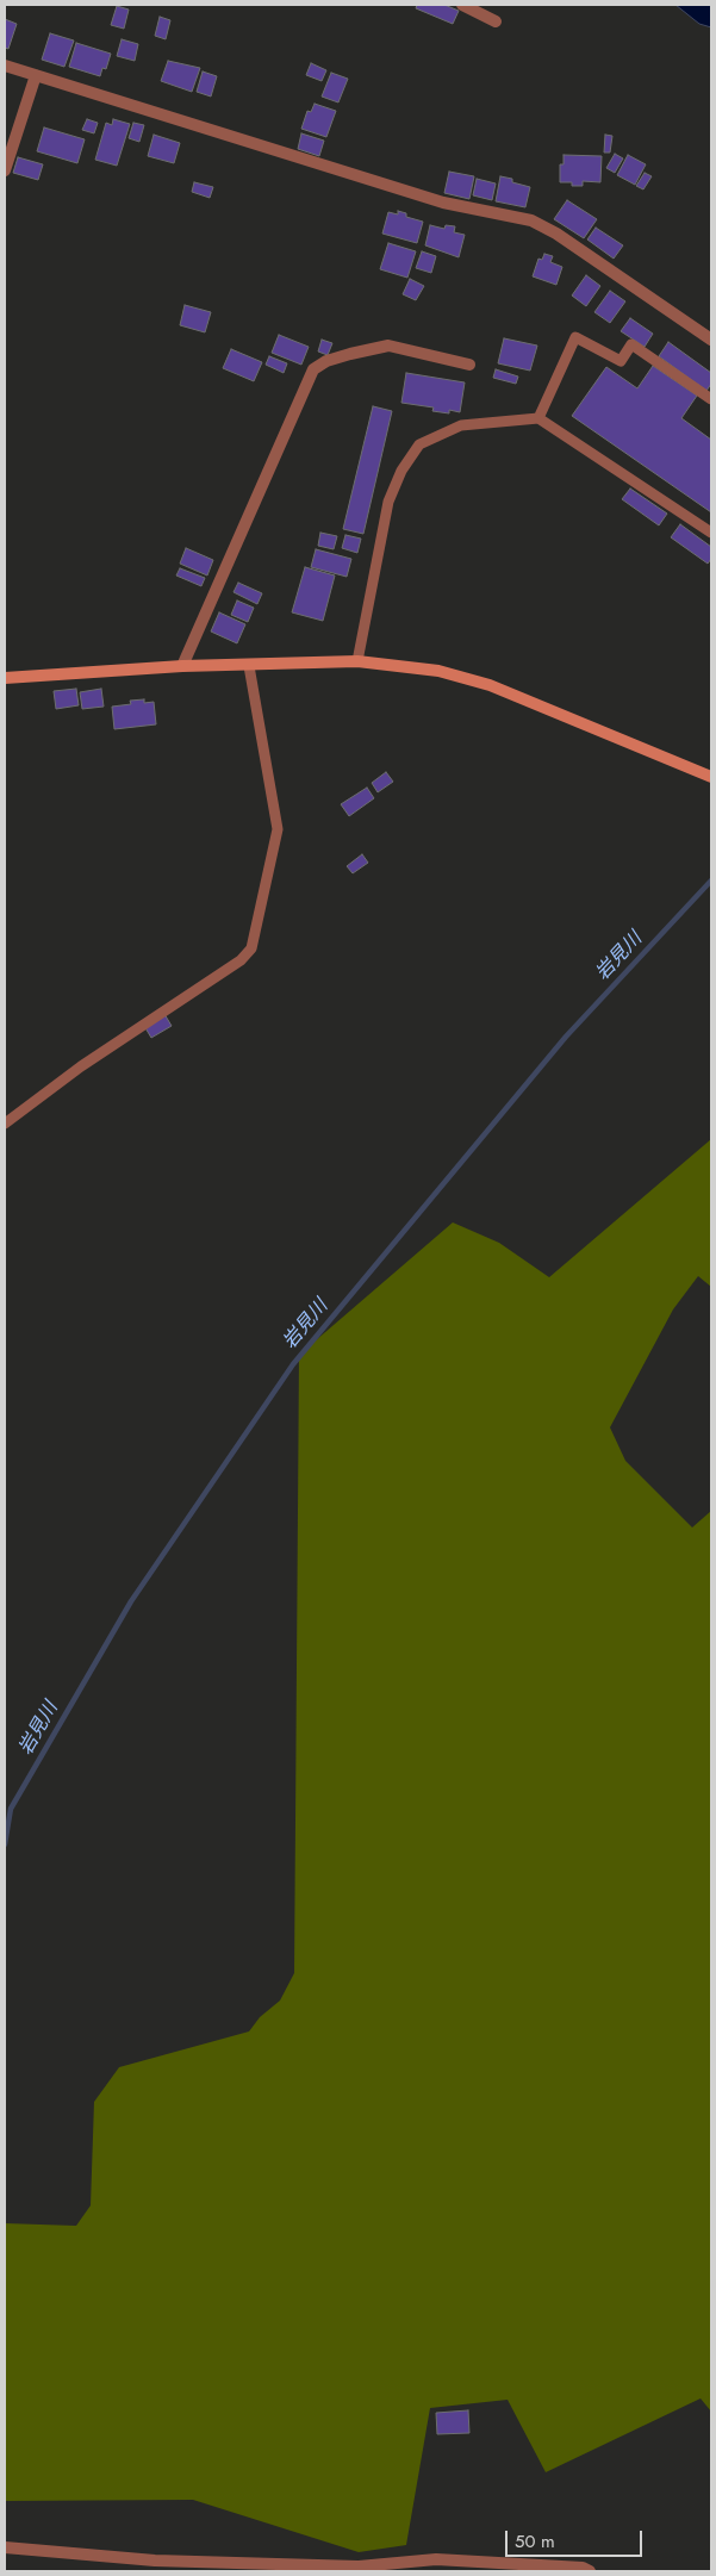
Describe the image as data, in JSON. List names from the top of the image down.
{
  "water": ["岩見川"],
  "scale_bar": "50 m"
}
